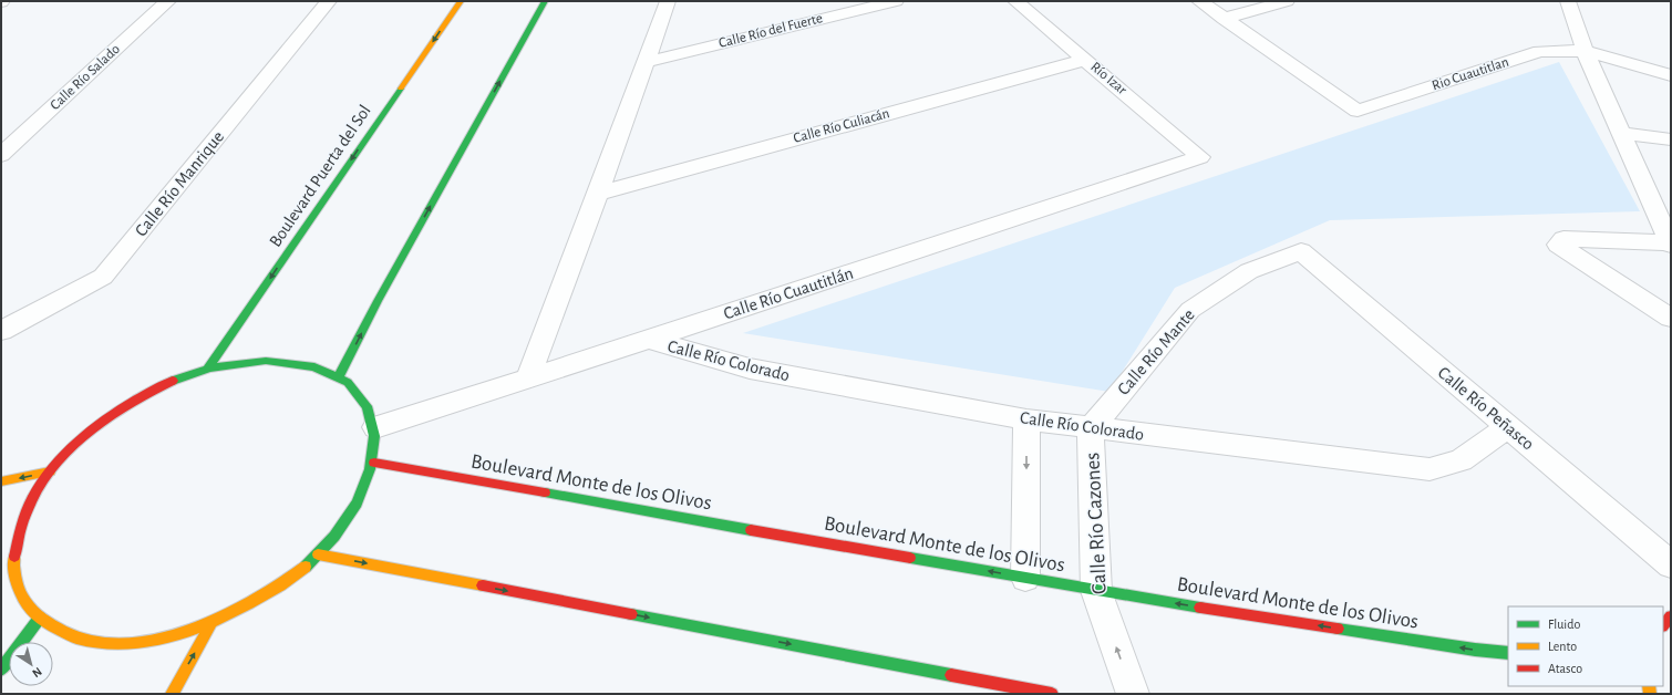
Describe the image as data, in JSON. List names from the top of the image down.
{
  "streets": {
    "main road": ["Boulevard Puerta del Sol", "Boulevard Monte de los Olivos"],
    "street": [
      "Calle Río del Fuerte",
      "Rio Cuautitlan",
      "Calle Río Salado",
      "Río Izar",
      "Calle Río Culiacán",
      "Calle Río Manrique",
      "Calle Río Cuautitlán",
      "Calle Río Mante",
      "Calle Río Colorado",
      "Calle Río Peñasco",
      "Calle Río Cazones"
    ]
  },
  "crossings": [
    ["Río Izar", "Calle Río Culiacán"],
    ["Río Izar", "Calle Río Cuautitlán"],
    ["Calle Río Cuautitlán", "Calle Río Colorado"],
    ["Calle Río Mante", "Calle Río Colorado"],
    ["Calle Río Mante", "Calle Río Peñasco"],
    ["Calle Río Mante", "Calle Río Cazones"],
    ["Calle Río Colorado", "Calle Río Peñasco"],
    ["Calle Río Colorado", "Calle Río Cazones"],
    ["Boulevard Monte de los Olivos", "Calle Río Cazones"]
  ],
  "one_way": ["Boulevard Monte de los Olivos", "Calle Río Cazones"],
  "legend": ["Fluido", "Lento", "Atasco"],
  "north": "bottom right"
}
